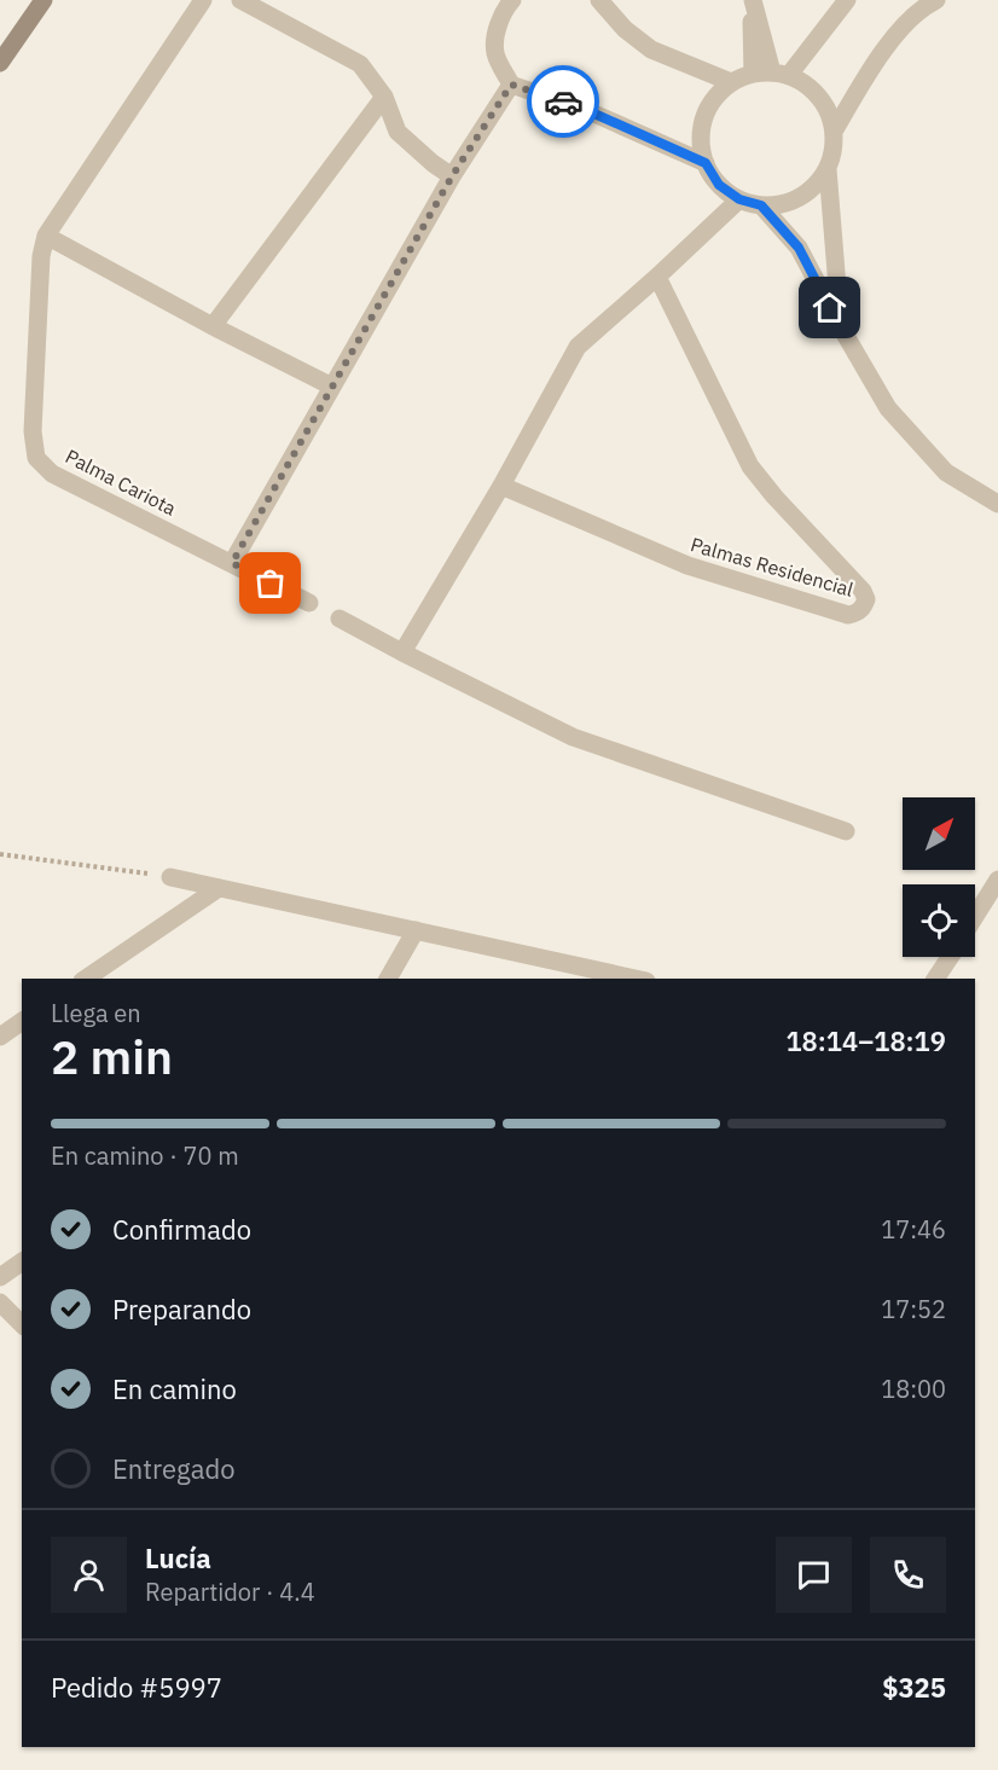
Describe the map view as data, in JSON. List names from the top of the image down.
{
  "streets": {
    "street": ["Palma Cariota", "Palmas Residencial"]
  },
  "north": "top right",
  "page": {
    "heading": ["2 min", "Llega en", "18:14–18:19"],
    "panel": [
      "Lucía",
      "Repartidor · 4.4",
      "Pedido #5997",
      "$325"
    ],
    "bar": "En camino · 70 m",
    "list": [
      ["Confirmado", "17:46"],
      ["Preparando", "17:52"],
      ["En camino", "18:00"],
      "Entregado"
    ]
  }
}
